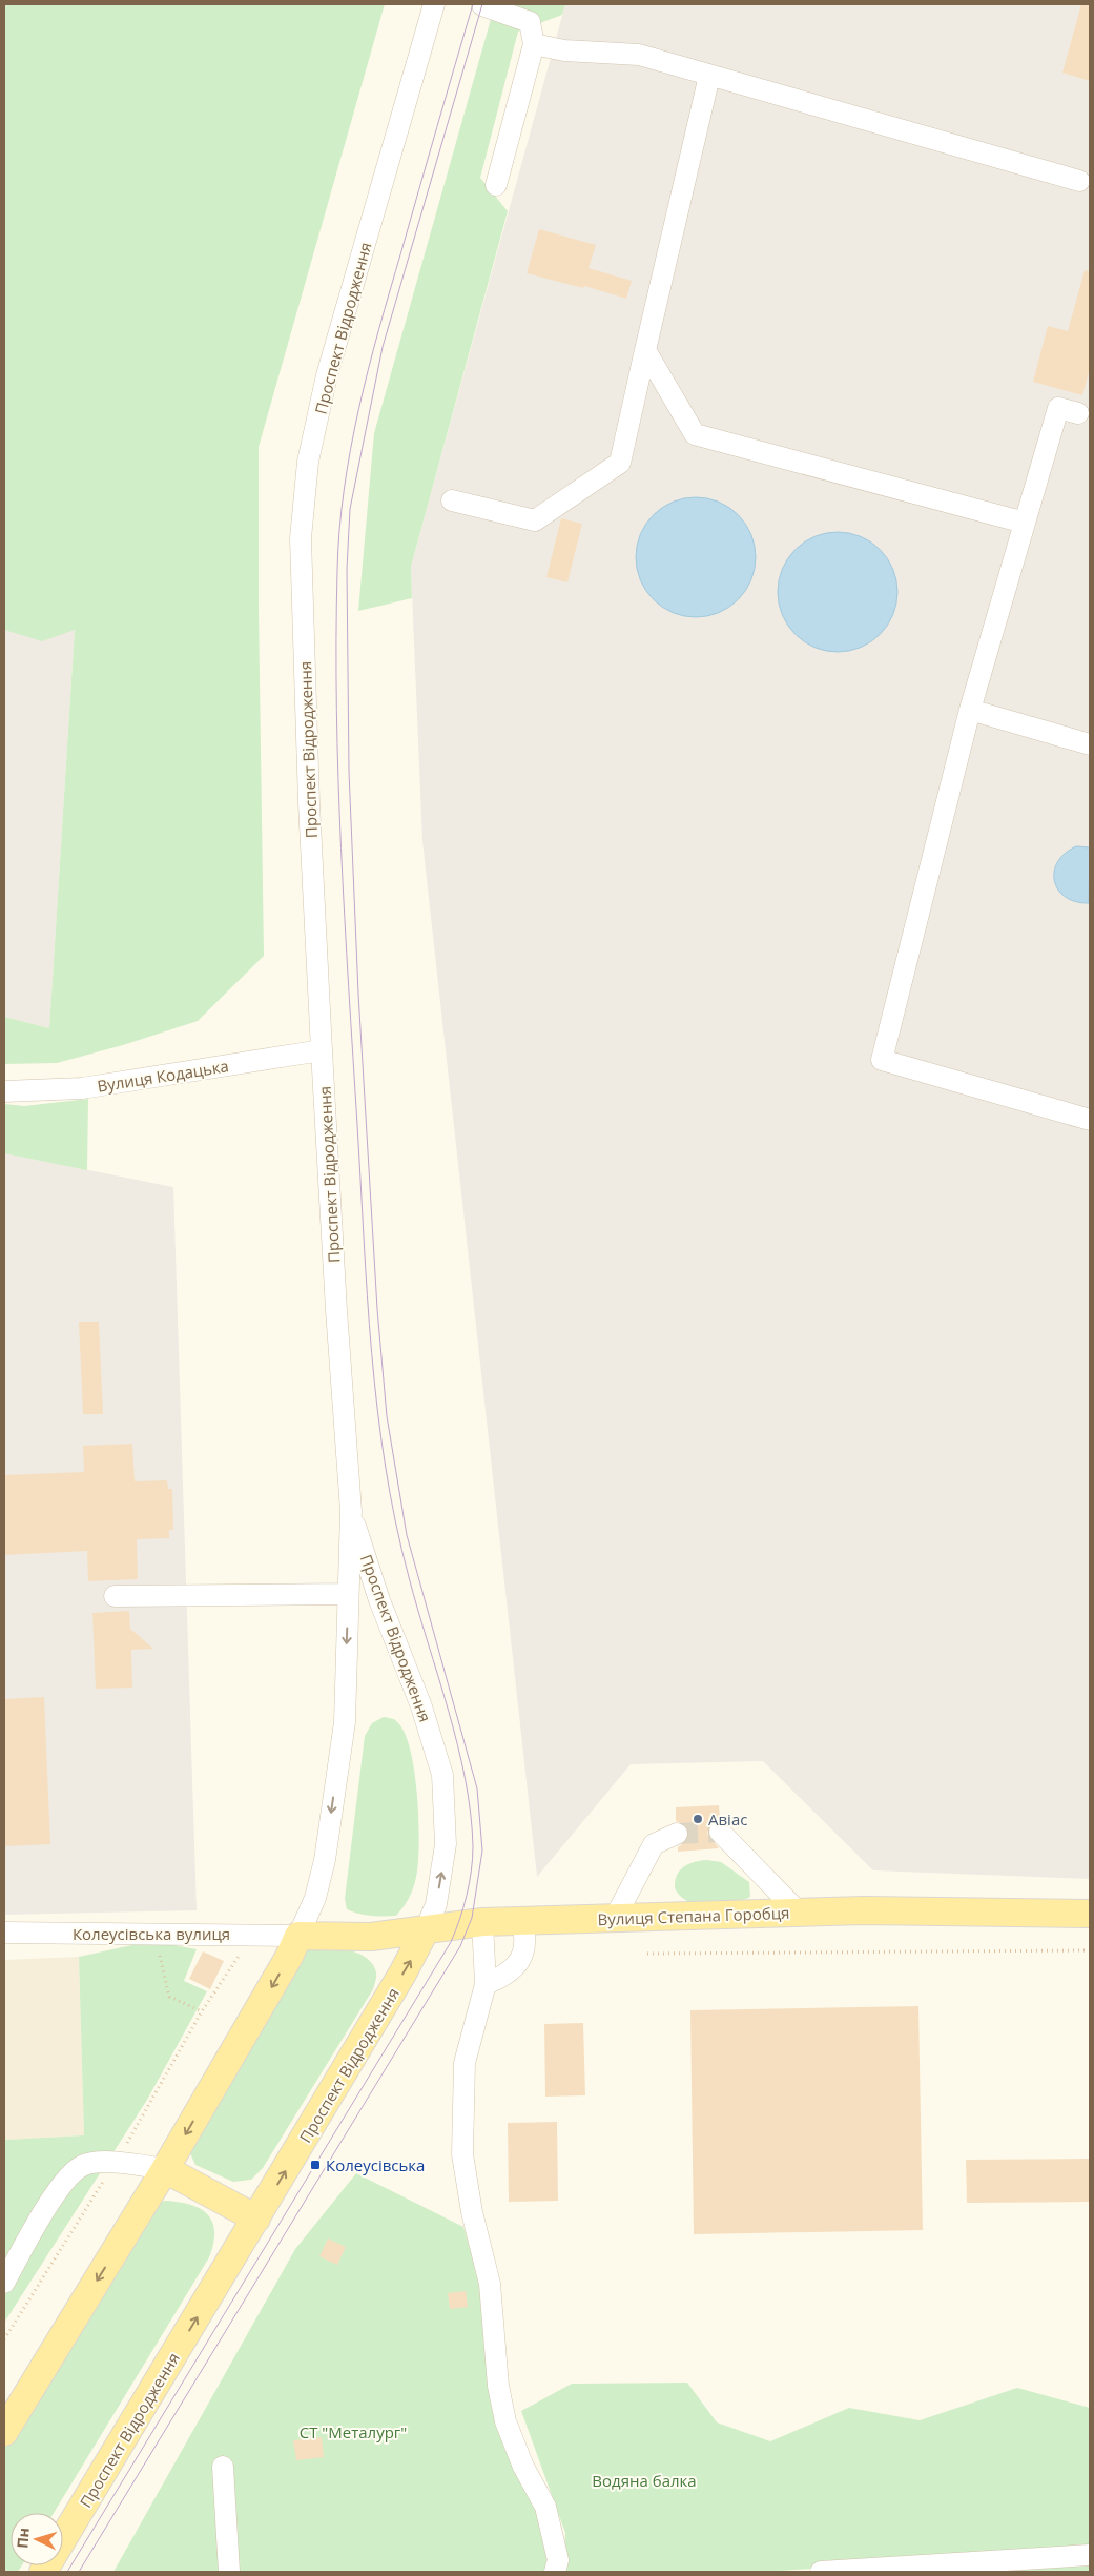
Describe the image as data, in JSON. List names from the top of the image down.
{
  "streets": {
    "main road": ["Проспект Відродження", "Вулиця Степана Горобця"],
    "street": ["Вулиця Кодацька", "Колеусівська вулиця"]
  },
  "crossings": [
    ["Проспект Відродження", "Вулиця Кодацька"],
    ["Проспект Відродження", "Вулиця Степана Горобця"],
    ["Проспект Відродження", "Колеусівська вулиця"],
    ["Вулиця Степана Горобця", "Колеусівська вулиця"]
  ],
  "parks": ["СТ \"Металург\"", "Водяна балка"],
  "places": {
    "other": ["Авіас"],
    "transit": ["Колеусівська"]
  },
  "north": "left"
}
